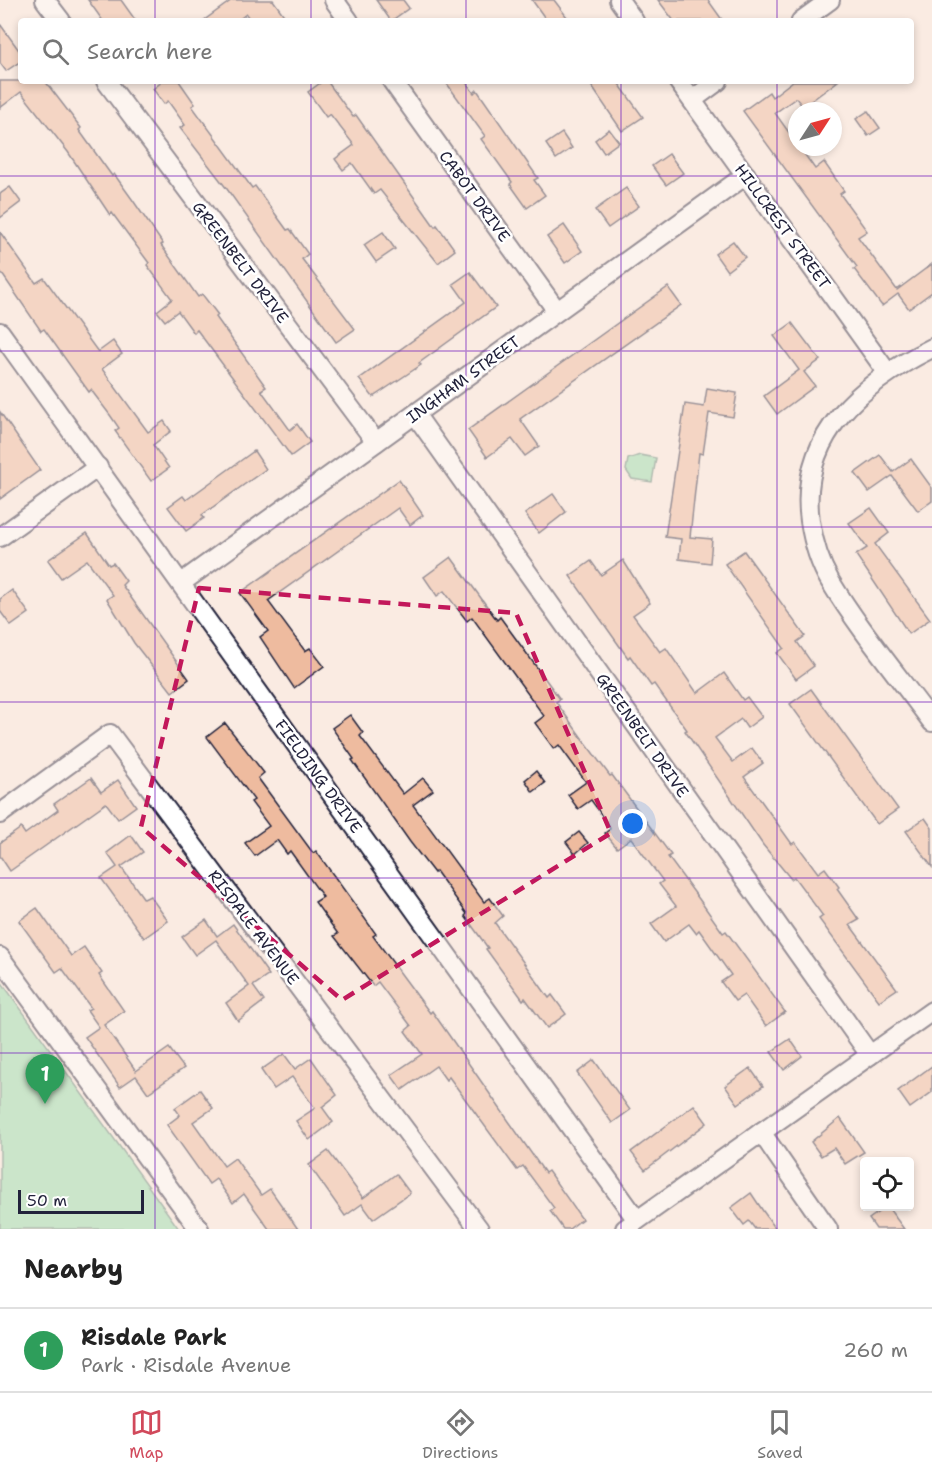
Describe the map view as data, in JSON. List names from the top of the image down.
{
  "streets": {
    "street": [
      "CABOT DRIVE",
      "HILLCREST STREET",
      "GREENBELT DRIVE",
      "INGHAM STREET",
      "FIELDING DRIVE",
      "RISDALE AVENUE"
    ]
  },
  "crossings": [
    ["CABOT DRIVE", "INGHAM STREET"],
    ["HILLCREST STREET", "INGHAM STREET"],
    ["GREENBELT DRIVE", "INGHAM STREET"],
    ["INGHAM STREET", "FIELDING DRIVE"]
  ],
  "scale_bar": "50 m",
  "north": "top right",
  "page": {
    "search": "Search here",
    "pins": "1",
    "scale": "50 m",
    "heading": "Nearby",
    "list": [
      {
        "mark": "1",
        "name": "Risdale Park",
        "note": "Park · Risdale Avenue",
        "value": "260 m"
      }
    ],
    "nav": ["Map", "Directions", "Saved"]
  }
}
